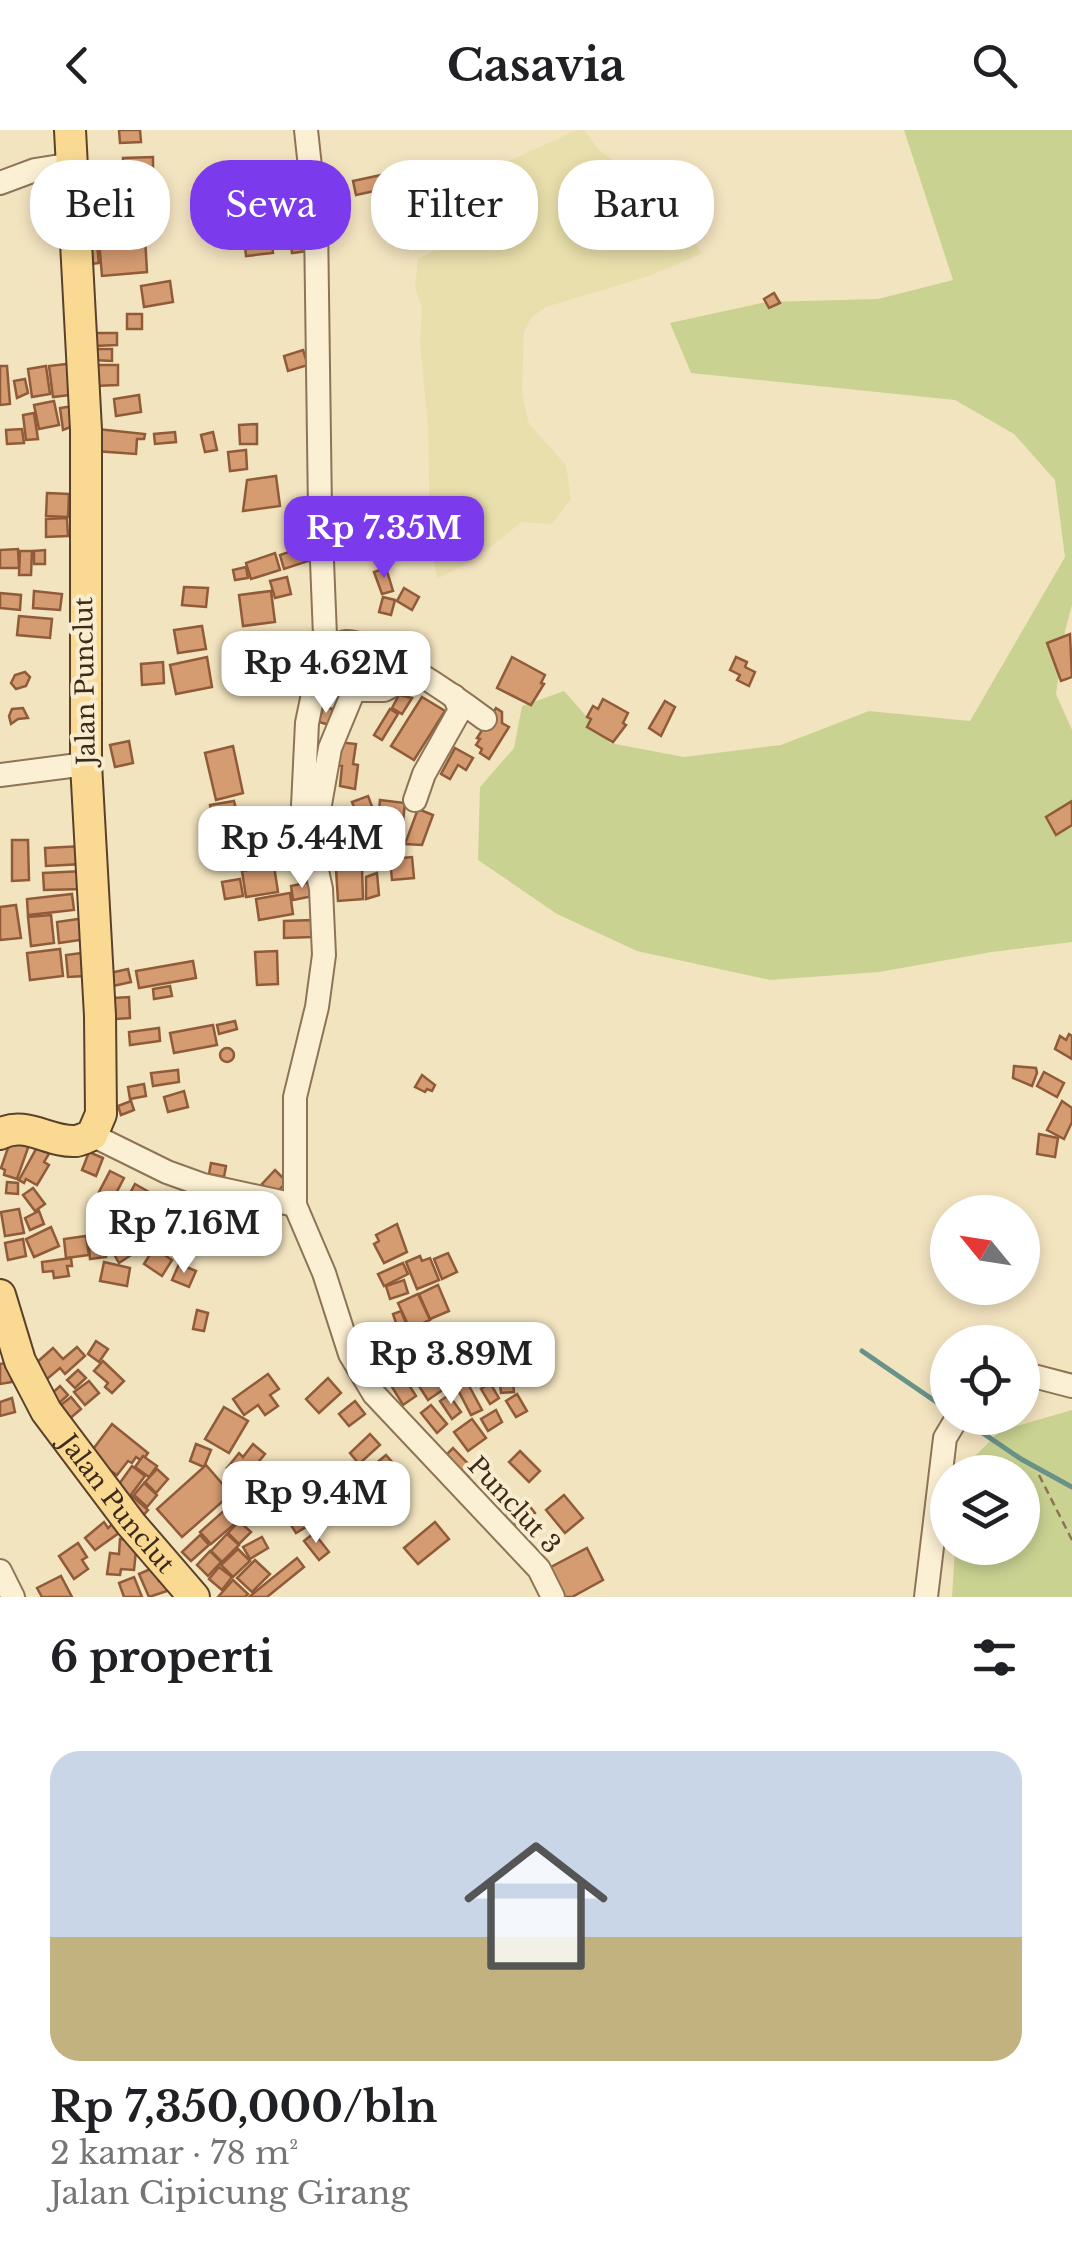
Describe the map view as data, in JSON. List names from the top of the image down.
{
  "streets": {
    "main road": ["Jalan Punclut"],
    "street": ["Punclut 3"]
  },
  "north": "top left",
  "page": {
    "header": "Casavia",
    "chip": [
      "Beli",
      "Sewa",
      "Filter",
      "Baru"
    ],
    "price": [
      "Rp 7.35M",
      "Rp 4.62M",
      "Rp 5.44M",
      "Rp 7.16M",
      "Rp 3.89M",
      "Rp 9.4M"
    ],
    "heading": "6 properti",
    "list": [
      {
        "name": "Rp 7,350,000/bln",
        "note": "2 kamar · 78 m² · Jalan Cipicung Girang"
      }
    ]
  }
}
